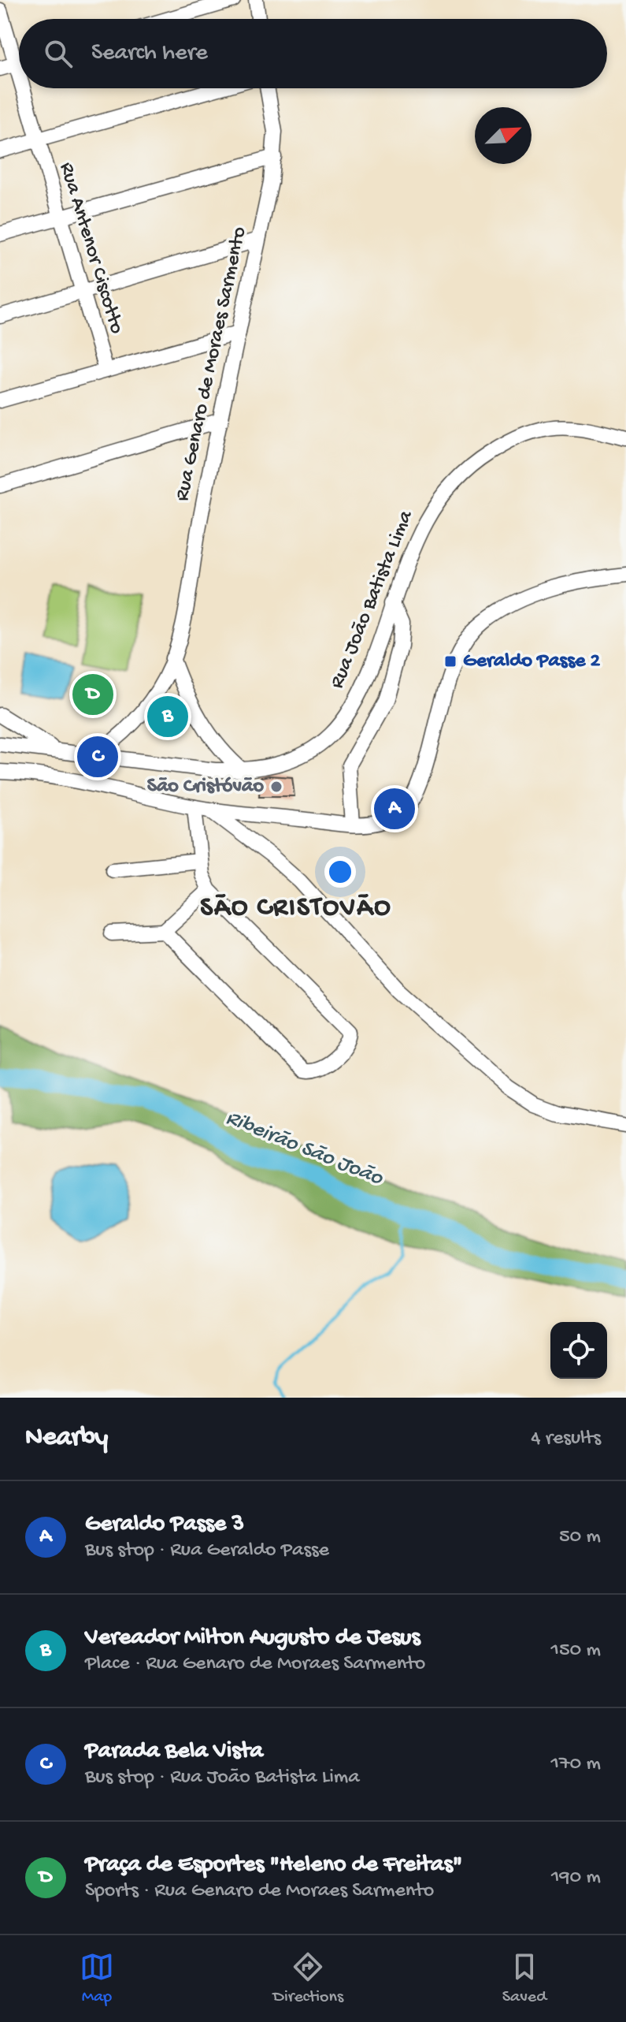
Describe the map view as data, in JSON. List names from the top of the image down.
{
  "streets": {
    "street": ["Rua Antenor Ciscotto", "Rua Genaro de Moraes Sarmento", "Rua João Batista Lima"]
  },
  "crossings": [
    ["Rua Genaro de Moraes Sarmento", "Rua João Batista Lima"]
  ],
  "districts": ["SÃO CRISTOVÃO"],
  "water": ["Ribeirão São João"],
  "places": {
    "transit": ["Geraldo Passe 2"],
    "other": ["São Cristóvão"]
  },
  "north": "top right",
  "page": {
    "search": "Search here",
    "pins": [
      "D",
      "B",
      "C",
      "A"
    ],
    "heading": ["Nearby", "4 results"],
    "list": [
      {
        "mark": "A",
        "name": "Geraldo Passe 3",
        "note": "Bus stop · Rua Geraldo Passe",
        "value": "50 m"
      },
      {
        "mark": "B",
        "name": "Vereador Milton Augusto de Jesus",
        "note": "Place · Rua Genaro de Moraes Sarmento",
        "value": "150 m"
      },
      {
        "mark": "C",
        "name": "Parada Bela Vista",
        "note": "Bus stop · Rua João Batista Lima",
        "value": "170 m"
      },
      {
        "mark": "D",
        "name": "Praça de Esportes \"Heleno de Freitas\"",
        "note": "Sports · Rua Genaro de Moraes Sarmento",
        "value": "190 m"
      }
    ],
    "nav": ["Map", "Directions", "Saved"]
  }
}
